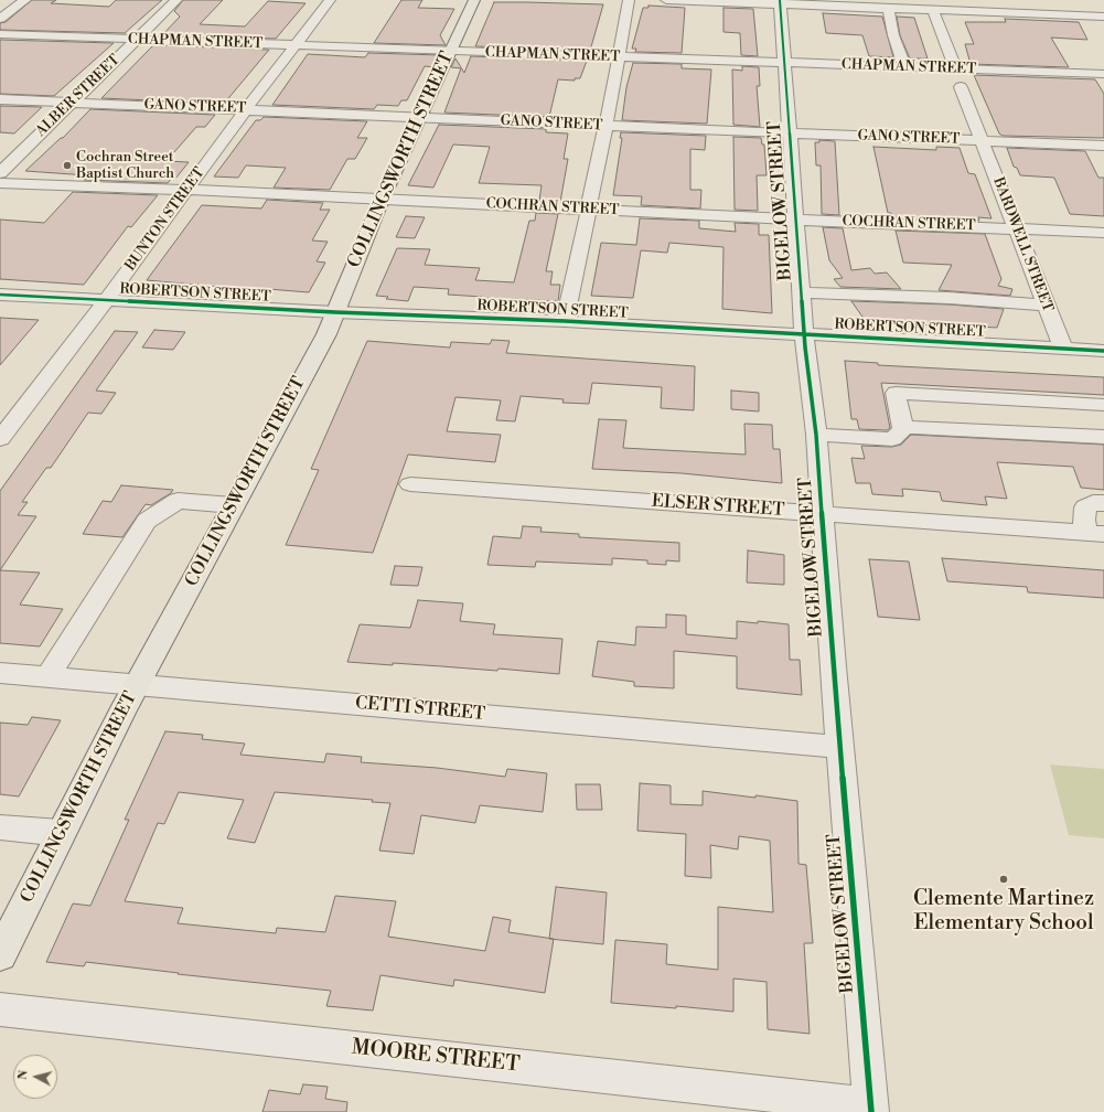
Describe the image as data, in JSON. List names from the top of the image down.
{
  "streets": {
    "main road": ["COLLINGSWORTH STREET"],
    "street": [
      "CHAPMAN STREET",
      "ALBER STREET",
      "GANO STREET",
      "BIGELOW STREET",
      "COCHRAN STREET",
      "BUNTON STREET",
      "BARDWELL STREET",
      "ROBERTSON STREET",
      "ELSER STREET",
      "CETTI STREET",
      "MOORE STREET"
    ]
  },
  "crossings": [
    ["CHAPMAN STREET", "ALBER STREET"],
    ["CHAPMAN STREET", "COLLINGSWORTH STREET"],
    ["CHAPMAN STREET", "BIGELOW STREET"],
    ["CHAPMAN STREET", "BUNTON STREET"],
    ["ALBER STREET", "GANO STREET"],
    ["GANO STREET", "COLLINGSWORTH STREET"],
    ["GANO STREET", "BIGELOW STREET"],
    ["GANO STREET", "BUNTON STREET"],
    ["GANO STREET", "BARDWELL STREET"],
    ["COLLINGSWORTH STREET", "COCHRAN STREET"],
    ["COLLINGSWORTH STREET", "ROBERTSON STREET"],
    ["COLLINGSWORTH STREET", "CETTI STREET"],
    ["BIGELOW STREET", "COCHRAN STREET"],
    ["BIGELOW STREET", "ROBERTSON STREET"],
    ["BIGELOW STREET", "ELSER STREET"],
    ["BIGELOW STREET", "CETTI STREET"],
    ["BIGELOW STREET", "MOORE STREET"],
    ["COCHRAN STREET", "BUNTON STREET"],
    ["COCHRAN STREET", "BARDWELL STREET"],
    ["BUNTON STREET", "ROBERTSON STREET"],
    ["BARDWELL STREET", "ROBERTSON STREET"]
  ],
  "places": ["Cochran Street Baptist Church", "Clemente Martinez Elementary School"],
  "north": "left"
}
